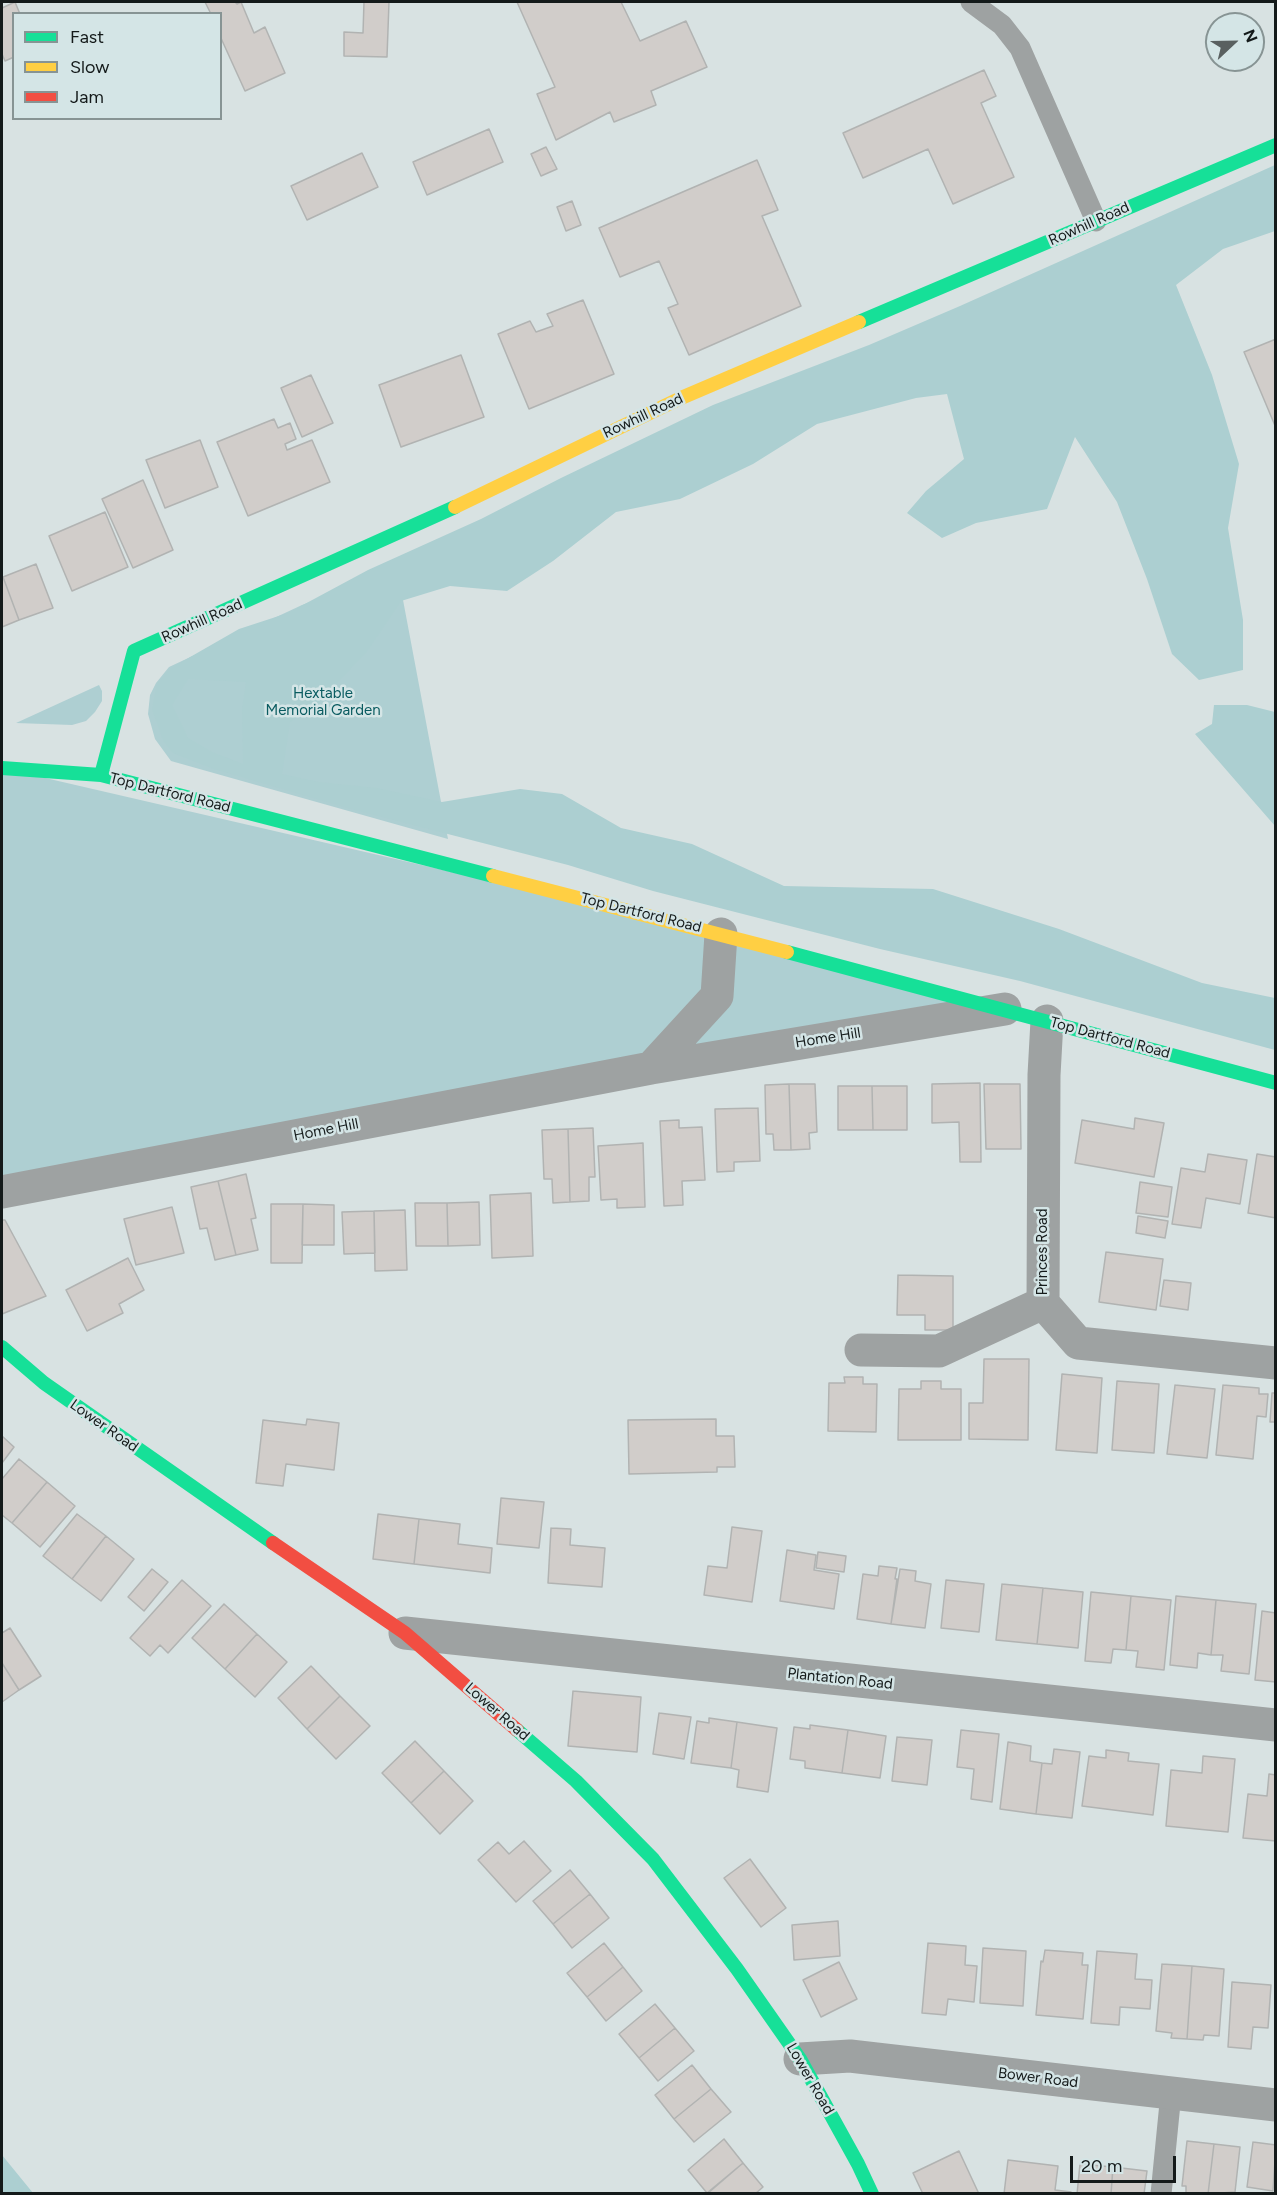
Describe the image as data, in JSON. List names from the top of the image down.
{
  "streets": {
    "street": [
      "Rowhill Road",
      "Top Dartford Road",
      "Home Hill",
      "Princes Road",
      "Lower Road",
      "Plantation Road",
      "Bower Road"
    ]
  },
  "crossings": [
    ["Rowhill Road", "Top Dartford Road"],
    ["Top Dartford Road", "Home Hill"],
    ["Top Dartford Road", "Princes Road"],
    ["Lower Road", "Plantation Road"],
    ["Lower Road", "Bower Road"]
  ],
  "parks": ["Hextable Memorial Garden"],
  "legend": ["Fast", "Slow", "Jam"],
  "scale_bar": "20 m",
  "north": "right"
}
